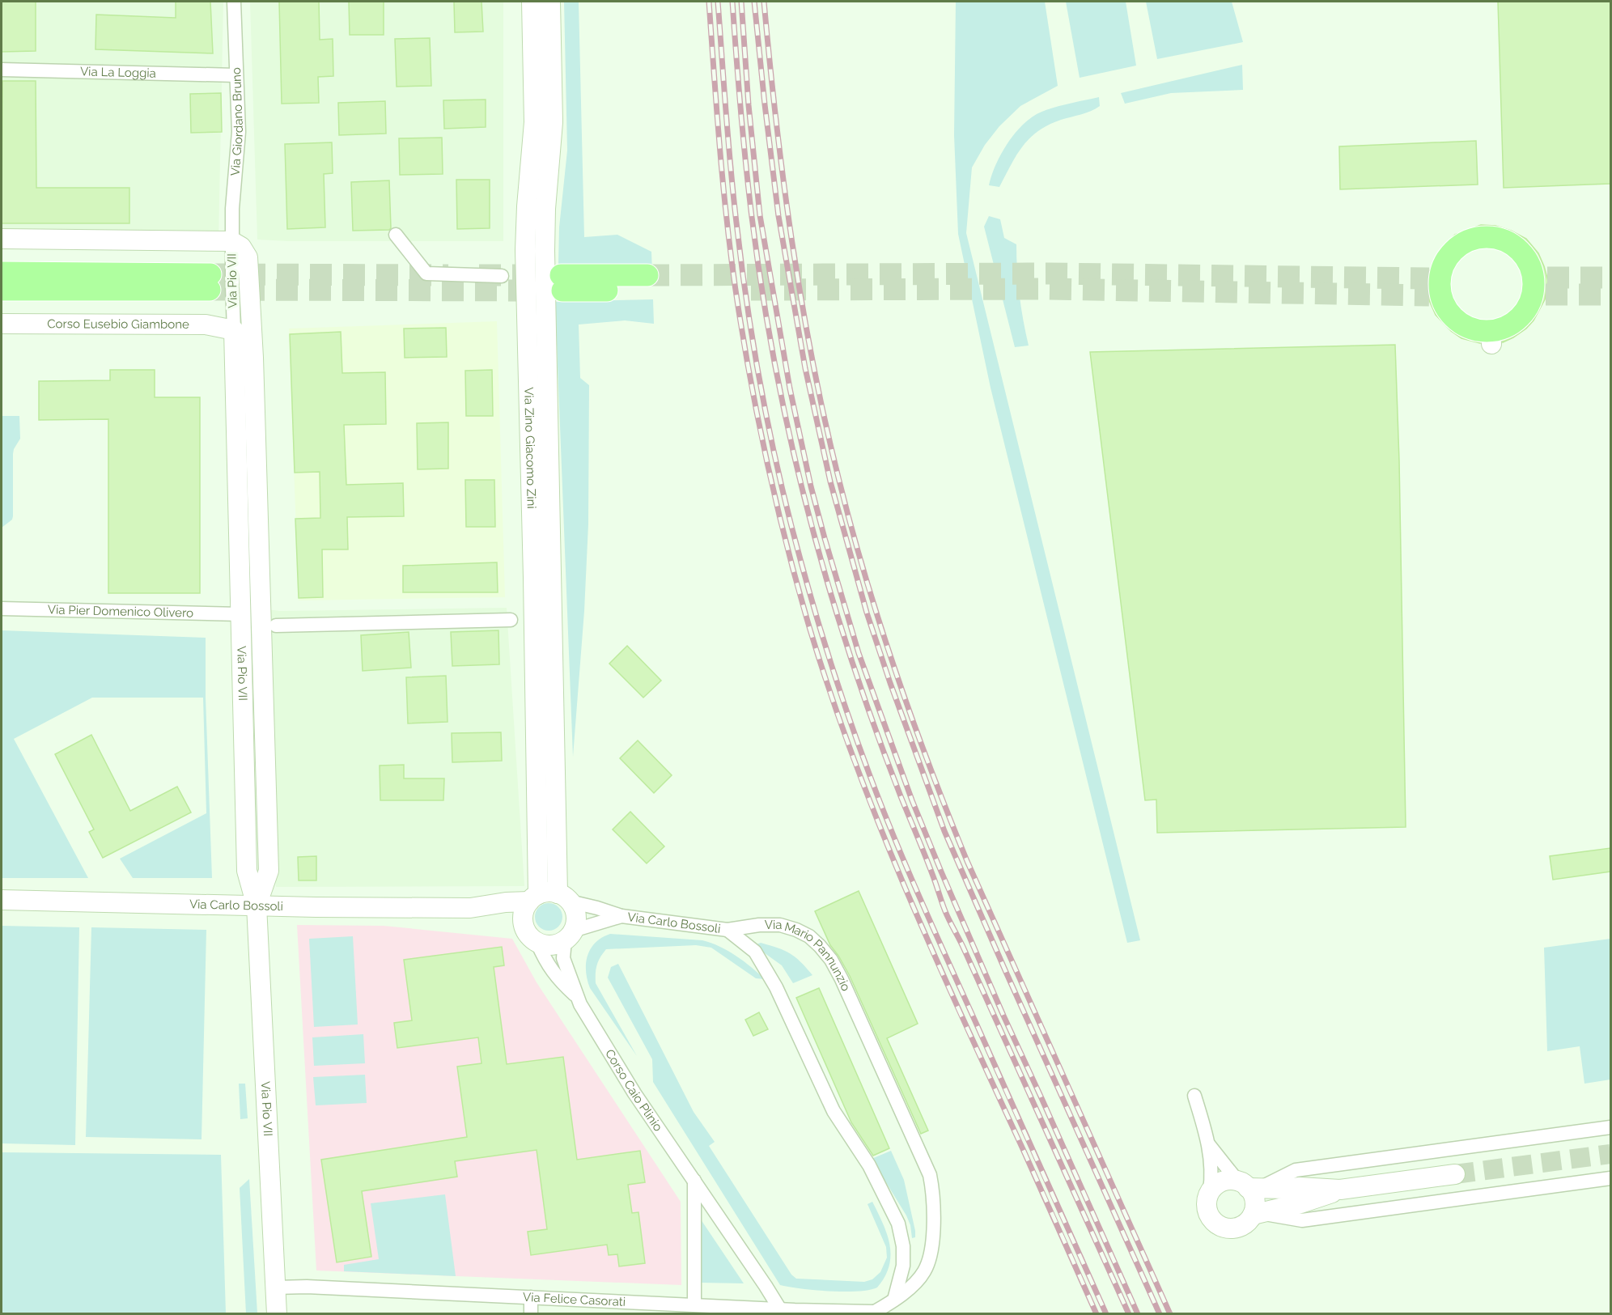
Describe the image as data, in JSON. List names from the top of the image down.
{
  "streets": {
    "street": [
      "Via La Loggia",
      "Via Giordano Bruno",
      "Via Pio VII",
      "Corso Eusebio Giambone",
      "Via Zino Giacomo Zini",
      "Via Pier Domenico Olivero",
      "Via Carlo Bossoli",
      "Via Mario Pannunzio",
      "Corso Caio Plinio",
      "Via Felice Casorati"
    ]
  },
  "crossings": [
    ["Via La Loggia", "Via Giordano Bruno"],
    ["Via Giordano Bruno", "Via Pio VII"],
    ["Via Pio VII", "Corso Eusebio Giambone"],
    ["Via Pio VII", "Via Pier Domenico Olivero"],
    ["Via Pio VII", "Via Carlo Bossoli"],
    ["Via Pio VII", "Via Felice Casorati"],
    ["Via Zino Giacomo Zini", "Via Carlo Bossoli"],
    ["Via Zino Giacomo Zini", "Corso Caio Plinio"],
    ["Via Carlo Bossoli", "Via Mario Pannunzio"],
    ["Via Carlo Bossoli", "Corso Caio Plinio"],
    ["Via Mario Pannunzio", "Via Felice Casorati"],
    ["Corso Caio Plinio", "Via Felice Casorati"]
  ]
}
